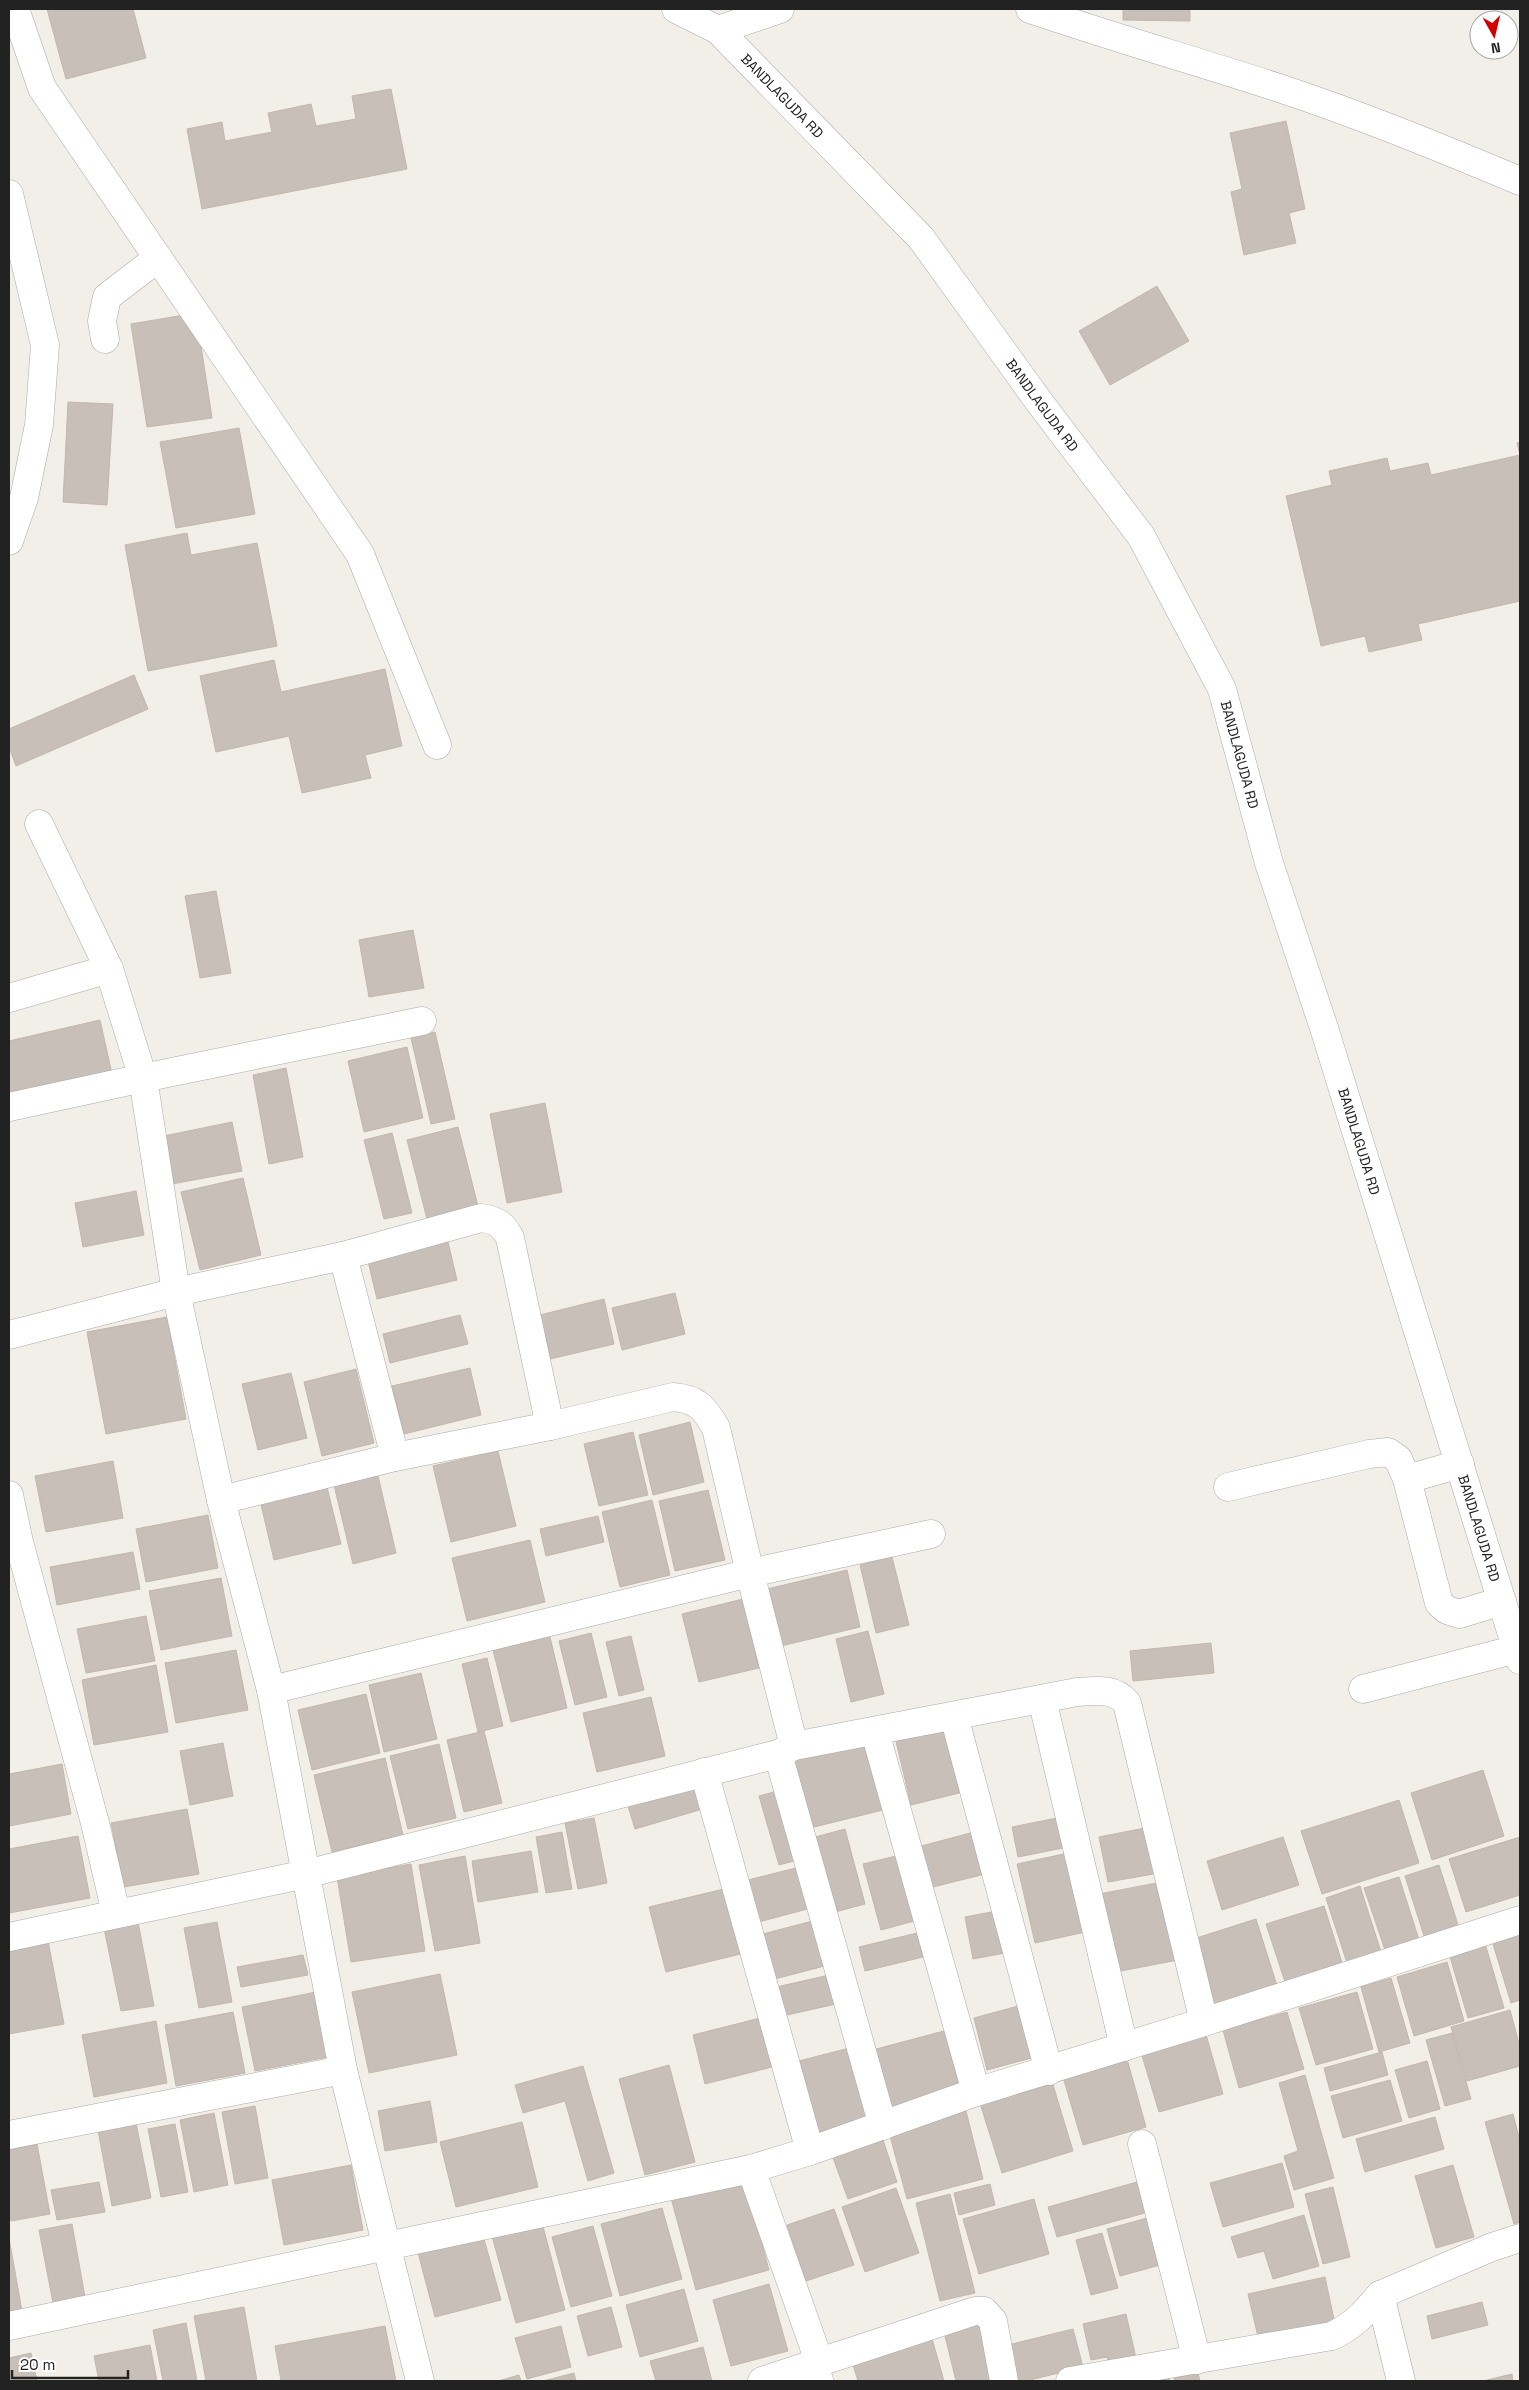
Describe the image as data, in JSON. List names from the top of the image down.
{
  "streets": {
    "street": ["BANDLAGUDA RD"]
  },
  "scale_bar": "20 m",
  "north": "bottom"
}
